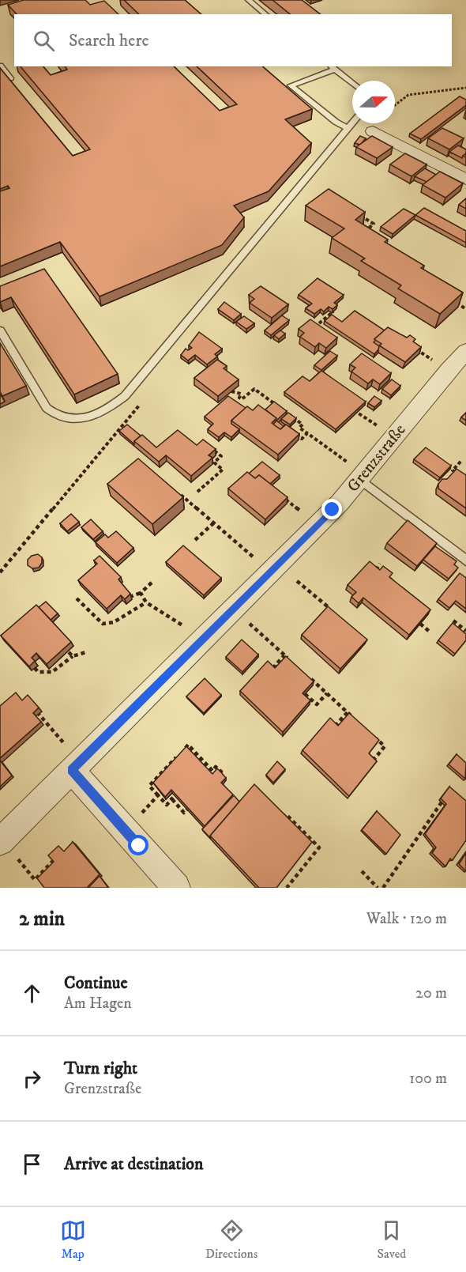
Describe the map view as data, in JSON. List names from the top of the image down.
{
  "streets": {
    "street": ["Grenzstraße"]
  },
  "north": "right",
  "page": {
    "search": "Search here",
    "heading": ["2 min", "Walk · 120 m"],
    "list": [
      ["Continue", "Am Hagen", "20 m"],
      ["Turn right", "Grenzstraße", "100 m"],
      "Arrive at destination"
    ],
    "nav": ["Map", "Directions", "Saved"]
  }
}
